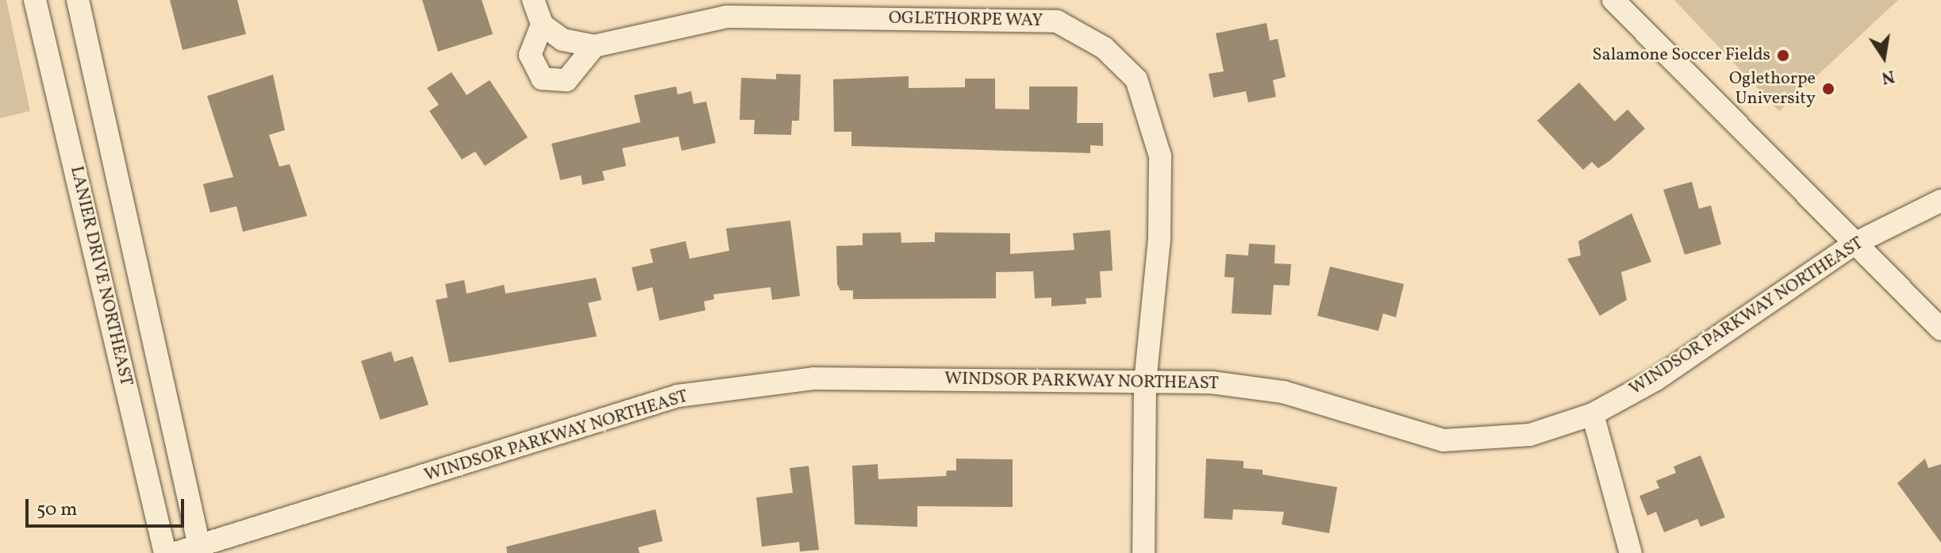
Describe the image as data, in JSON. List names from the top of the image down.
{
  "streets": {
    "street": ["OGLETHORPE WAY", "LANIER DRIVE NORTHEAST", "WINDSOR PARKWAY NORTHEAST"]
  },
  "crossings": [
    ["OGLETHORPE WAY", "WINDSOR PARKWAY NORTHEAST"],
    ["LANIER DRIVE NORTHEAST", "WINDSOR PARKWAY NORTHEAST"]
  ],
  "places": ["Salamone Soccer Fields", "Oglethorpe University"],
  "scale_bar": "50 m",
  "north": "bottom"
}
